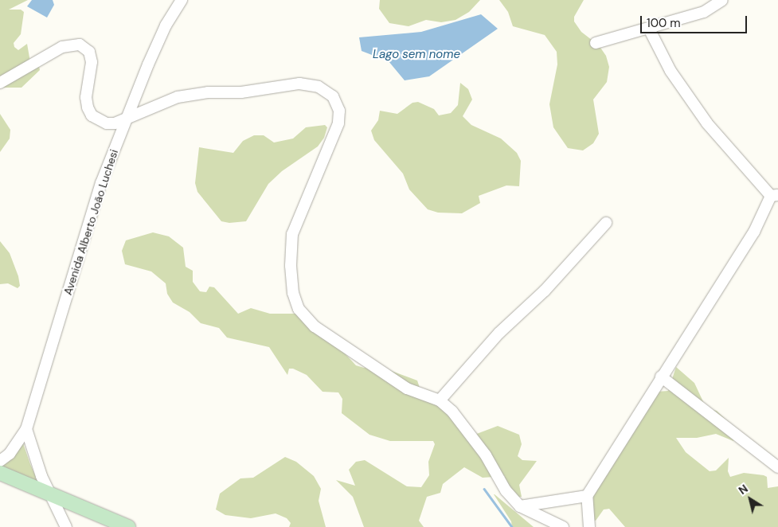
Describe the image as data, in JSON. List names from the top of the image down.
{
  "streets": {
    "street": ["Avenida Alberto João Luchesi"]
  },
  "water": ["Lago sem nome"],
  "scale_bar": "100 m",
  "north": "top left"
}
